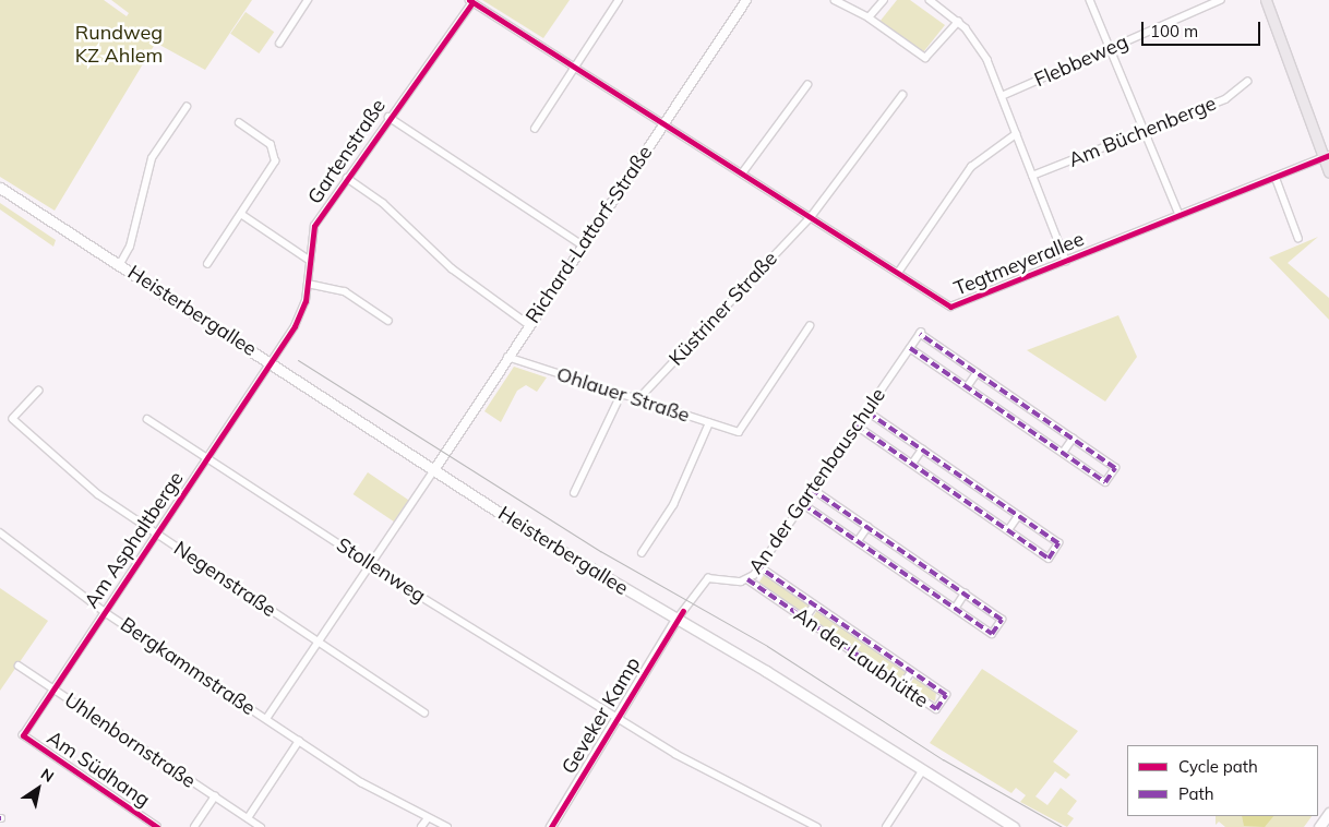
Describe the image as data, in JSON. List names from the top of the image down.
{
  "streets": {
    "main road": ["Heisterbergallee"],
    "street": [
      "Flebbeweg",
      "Am Büchenberge",
      "Gartenstraße",
      "Richard-Lattorf-Straße",
      "Tegtmeyerallee",
      "Küstriner Straße",
      "Ohlauer Straße",
      "An der Gartenbauschule",
      "Am Asphaltberge",
      "Stollenweg",
      "Negenstraße",
      "An der Laubhütte",
      "Bergkammstraße",
      "Geveker Kamp",
      "Uhlenbornstraße",
      "Am Südhang"
    ]
  },
  "crossings": [
    ["Gartenstraße", "Tegtmeyerallee"],
    ["Gartenstraße", "Heisterbergallee"],
    ["Gartenstraße", "Am Asphaltberge"],
    ["Richard-Lattorf-Straße", "Tegtmeyerallee"],
    ["Richard-Lattorf-Straße", "Heisterbergallee"],
    ["Richard-Lattorf-Straße", "Ohlauer Straße"],
    ["Tegtmeyerallee", "Küstriner Straße"],
    ["Küstriner Straße", "Ohlauer Straße"],
    ["Heisterbergallee", "An der Gartenbauschule"],
    ["Heisterbergallee", "Am Asphaltberge"],
    ["Heisterbergallee", "Geveker Kamp"],
    ["An der Gartenbauschule", "An der Laubhütte"],
    ["An der Gartenbauschule", "Geveker Kamp"],
    ["Am Asphaltberge", "Stollenweg"],
    ["Am Asphaltberge", "Negenstraße"],
    ["Am Asphaltberge", "Bergkammstraße"],
    ["Am Asphaltberge", "Uhlenbornstraße"],
    ["Am Asphaltberge", "Am Südhang"],
    ["Stollenweg", "Geveker Kamp"]
  ],
  "parks": ["Rundweg KZ Ahlem"],
  "legend": ["Cycle path", "Path"],
  "scale_bar": "100 m",
  "north": "top right"
}
